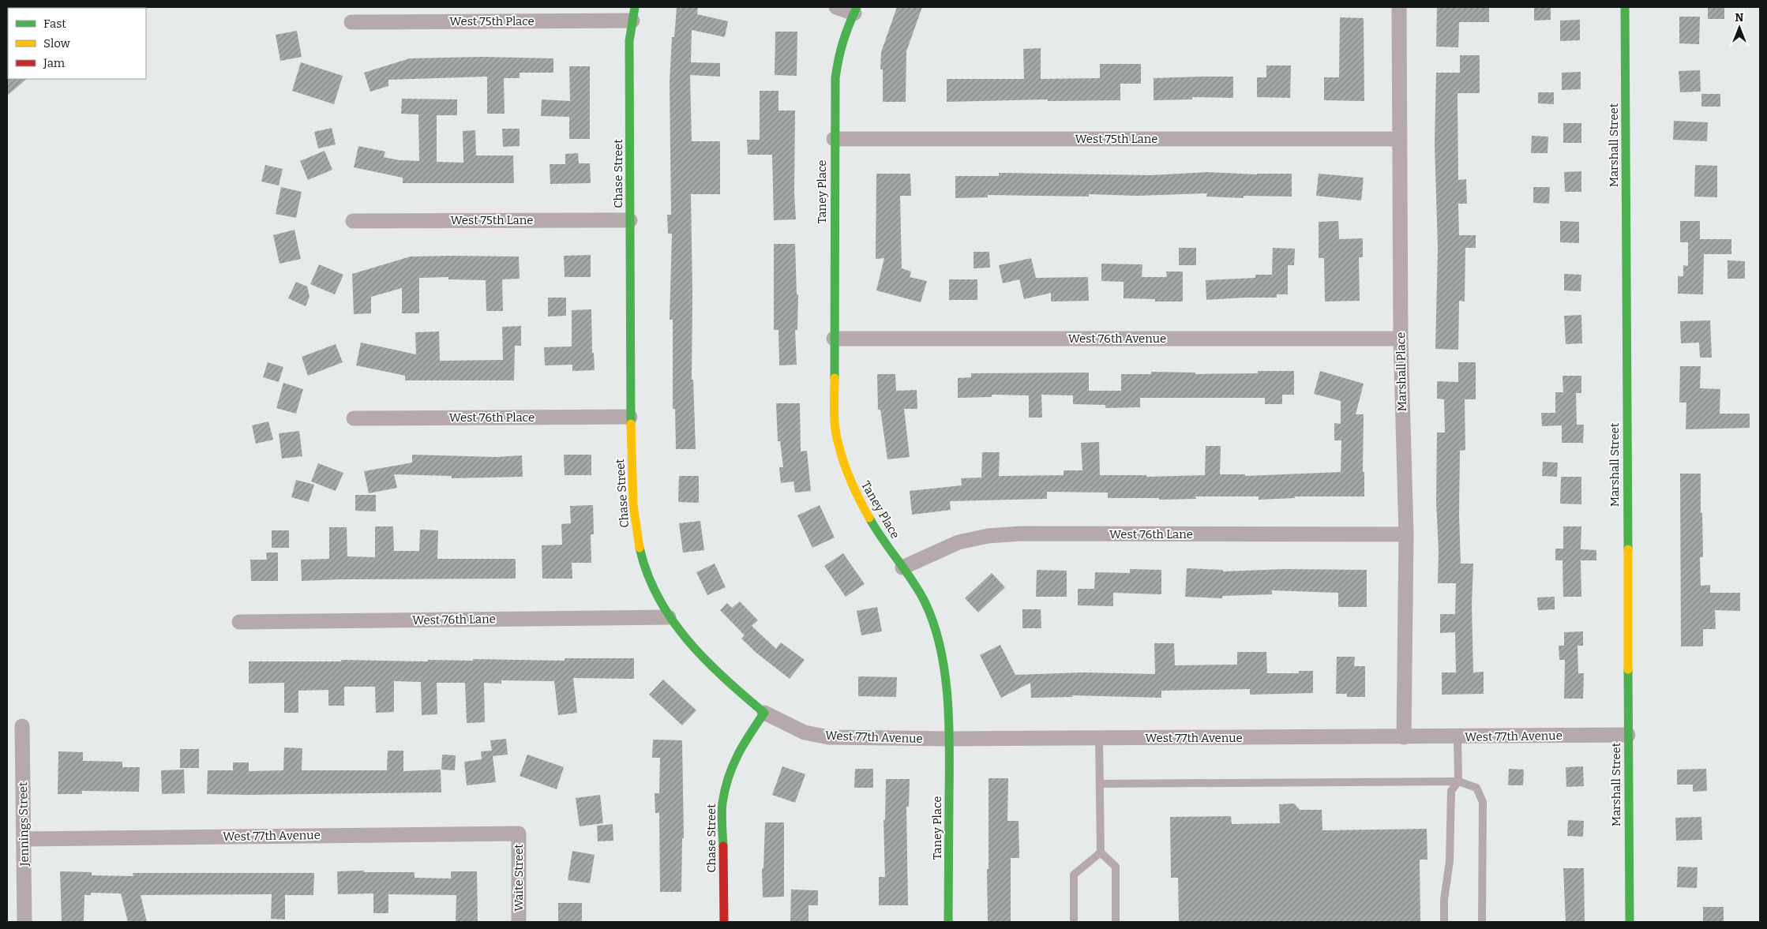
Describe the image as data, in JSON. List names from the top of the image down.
{
  "streets": {
    "street": [
      "West 75th Place",
      "West 75th Lane",
      "Marshall Street",
      "Chase Street",
      "Taney Place",
      "West 76th Avenue",
      "Marshall Place",
      "West 76th Place",
      "West 76th Lane",
      "West 77th Avenue",
      "Jennings Street",
      "Waite Street"
    ]
  },
  "crossings": [
    ["West 75th Place", "Chase Street"],
    ["West 75th Lane", "Chase Street"],
    ["West 75th Lane", "Taney Place"],
    ["West 75th Lane", "Marshall Place"],
    ["Marshall Street", "West 77th Avenue"],
    ["Chase Street", "West 76th Place"],
    ["Chase Street", "West 76th Lane"],
    ["Chase Street", "West 77th Avenue"],
    ["Taney Place", "West 76th Avenue"],
    ["Taney Place", "West 76th Lane"],
    ["Taney Place", "West 77th Avenue"],
    ["West 76th Avenue", "Marshall Place"],
    ["Marshall Place", "West 76th Lane"],
    ["Marshall Place", "West 77th Avenue"],
    ["West 77th Avenue", "Jennings Street"],
    ["West 77th Avenue", "Waite Street"]
  ],
  "legend": ["Fast", "Slow", "Jam"],
  "north": "top"
}
